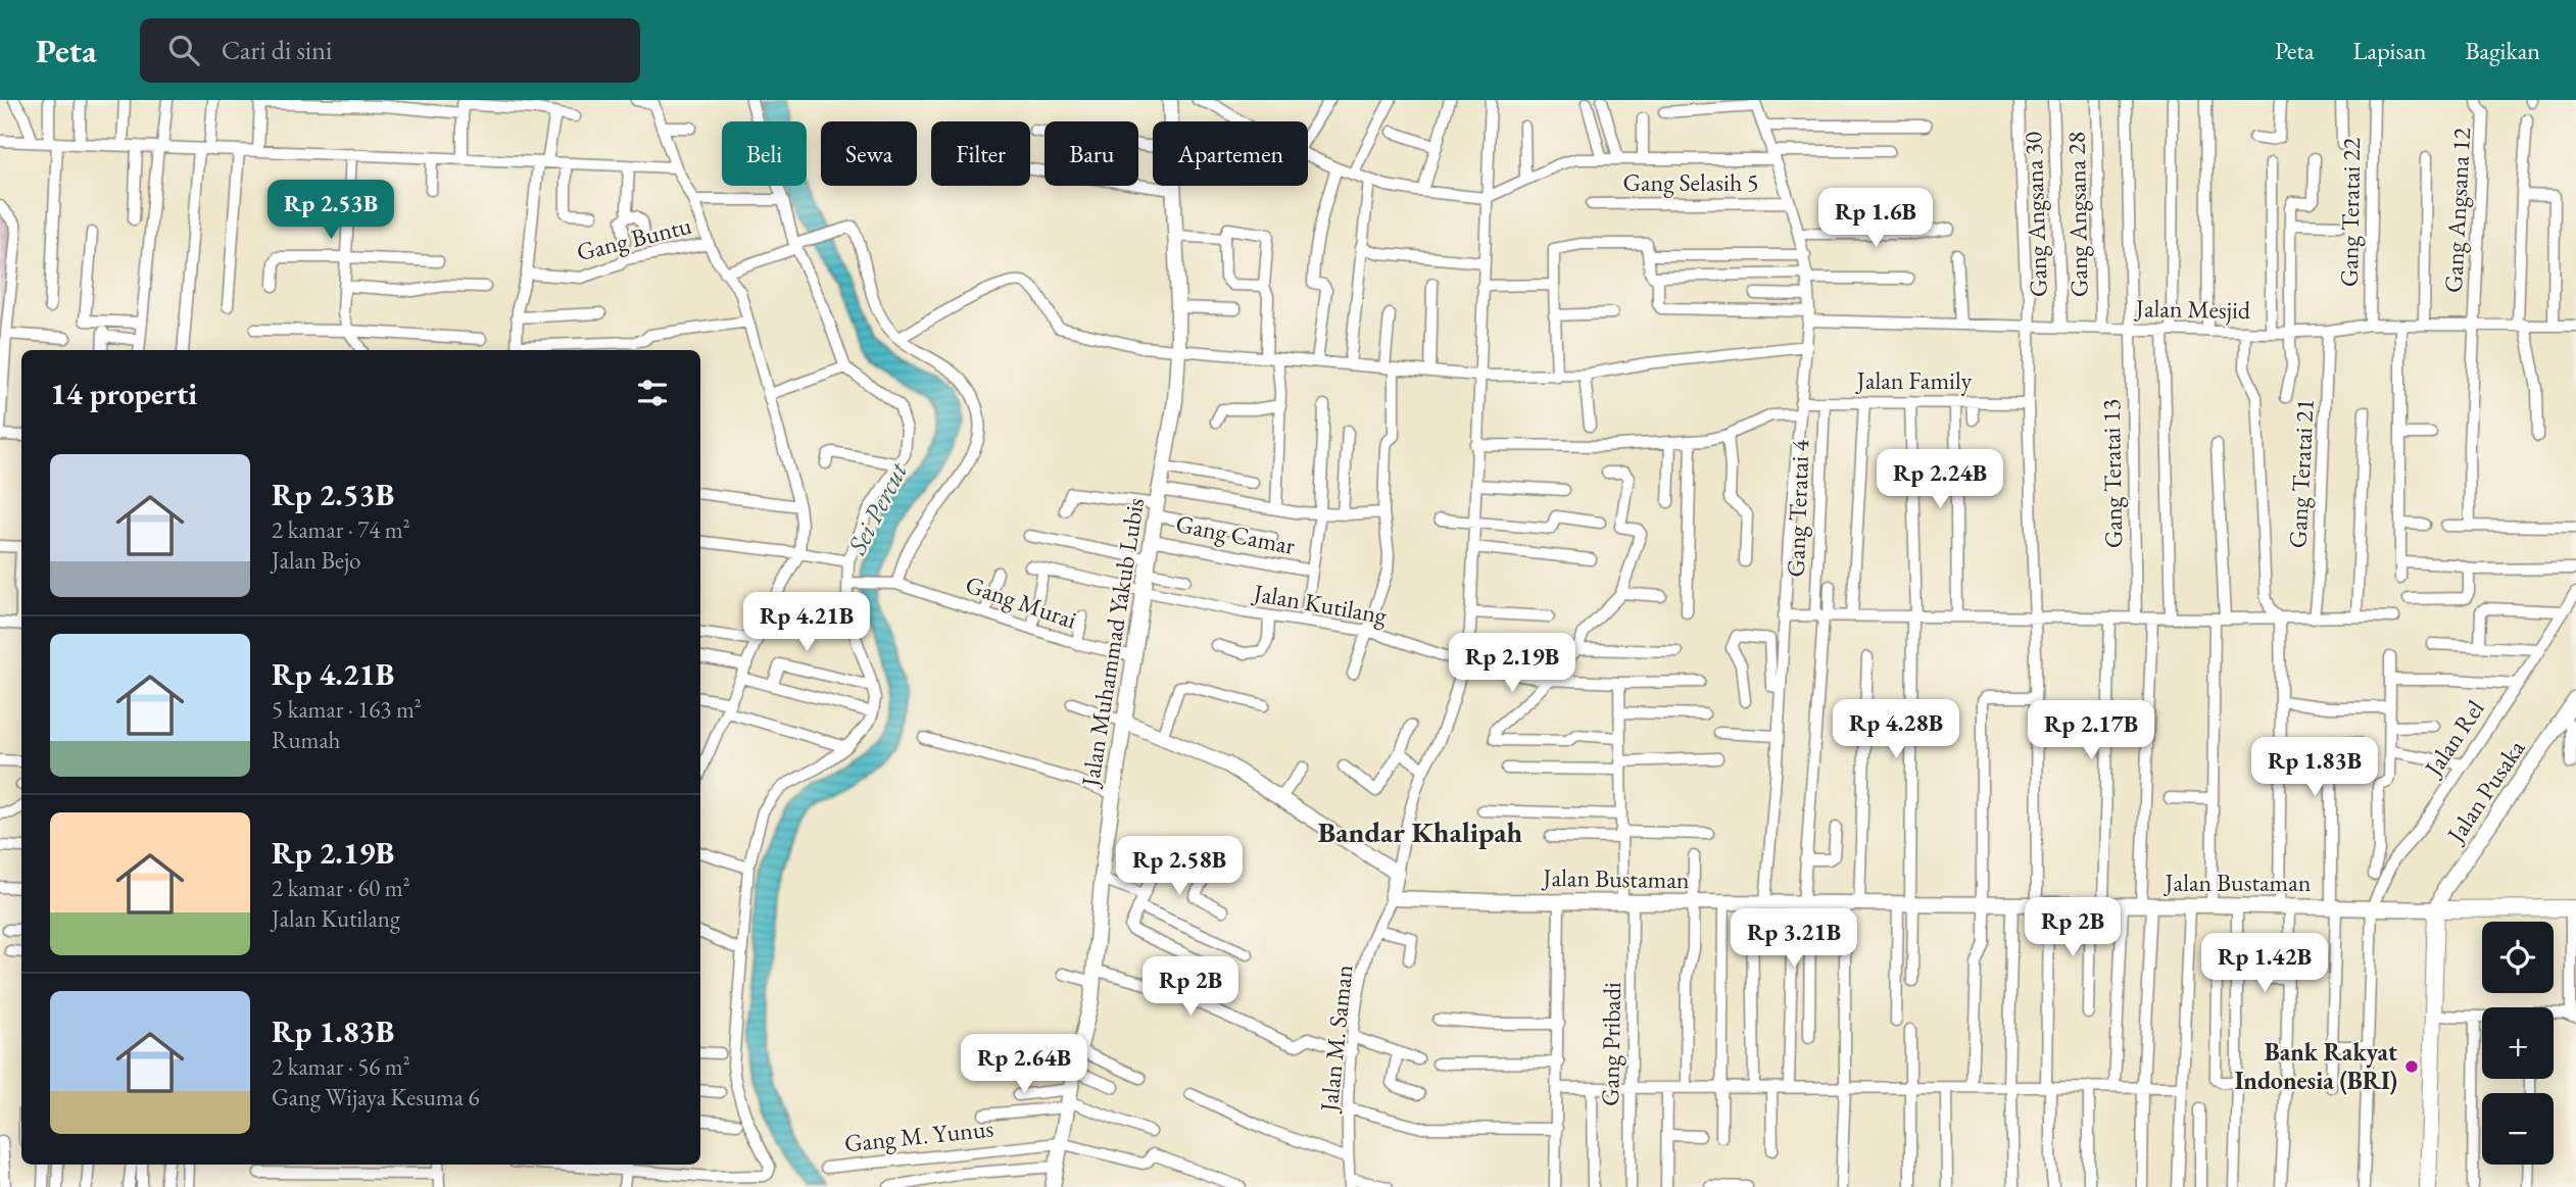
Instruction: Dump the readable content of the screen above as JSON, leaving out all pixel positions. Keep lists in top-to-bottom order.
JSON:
{
  "streets": {
    "main road": ["Jalan Muhammad Yakub Lubis", "Jalan Pusaka", "Jalan Bustaman"],
    "street": [
      "Gang Selasih 5",
      "Gang Angsana 12",
      "Gang Teratai 22",
      "Gang Angsana 30",
      "Gang Angsana 28",
      "Gang Buntu",
      "Jalan Mesjid",
      "Jalan Family",
      "Gang Teratai 13",
      "Gang Teratai 21",
      "Gang Teratai 4",
      "Gang Camar",
      "Gang Murai",
      "Jalan Kutilang",
      "Jalan Rel",
      "Jalan M. Saman",
      "Gang Pribadi",
      "Gang M. Yunus"
    ]
  },
  "crossings": [
    ["Gang Angsana 12", "Jalan Mesjid"],
    ["Gang Teratai 22", "Jalan Mesjid"],
    ["Gang Angsana 30", "Jalan Mesjid"],
    ["Gang Angsana 28", "Jalan Mesjid"],
    ["Jalan Mesjid", "Gang Teratai 13"],
    ["Jalan Mesjid", "Gang Teratai 21"],
    ["Jalan Family", "Gang Teratai 4"],
    ["Gang Camar", "Jalan Muhammad Yakub Lubis"],
    ["Gang Murai", "Jalan Muhammad Yakub Lubis"],
    ["Jalan Kutilang", "Jalan Muhammad Yakub Lubis"],
    ["Jalan Kutilang", "Gang Pribadi"],
    ["Jalan Muhammad Yakub Lubis", "Gang M. Yunus"],
    ["Jalan Rel", "Jalan Bustaman"],
    ["Jalan Pusaka", "Jalan Bustaman"],
    ["Jalan Bustaman", "Jalan M. Saman"],
    ["Jalan Bustaman", "Gang Pribadi"]
  ],
  "districts": ["Bandar Khalipah"],
  "water": ["Sei Percut"],
  "places": ["Bank Rakyat Indonesia (BRI)"],
  "page": {
    "header": "Peta",
    "search": "Cari di sini",
    "nav": ["Peta", "Lapisan", "Bagikan"],
    "chip": [
      "Beli",
      "Sewa",
      "Filter",
      "Baru",
      "Apartemen"
    ],
    "price": [
      "Rp 2.53B",
      "Rp 1.6B",
      "Rp 2.24B",
      "Rp 4.21B",
      "Rp 2.19B",
      "Rp 4.28B",
      "Rp 2.17B",
      "Rp 1.83B",
      "Rp 2.58B",
      "Rp 2B",
      "Rp 3.21B",
      "Rp 1.42B",
      "Rp 2B",
      "Rp 2.64B"
    ],
    "heading": "14 properti",
    "list": [
      {
        "name": "Rp 2.53B",
        "note": "2 kamar · 74 m² · Jalan Bejo"
      },
      {
        "name": "Rp 4.21B",
        "note": "5 kamar · 163 m² · Rumah"
      },
      {
        "name": "Rp 2.19B",
        "note": "2 kamar · 60 m² · Jalan Kutilang"
      },
      {
        "name": "Rp 1.83B",
        "note": "2 kamar · 56 m² · Gang Wijaya Kesuma 6"
      }
    ],
    "map_buttons": ["+", "−"]
  }
}
